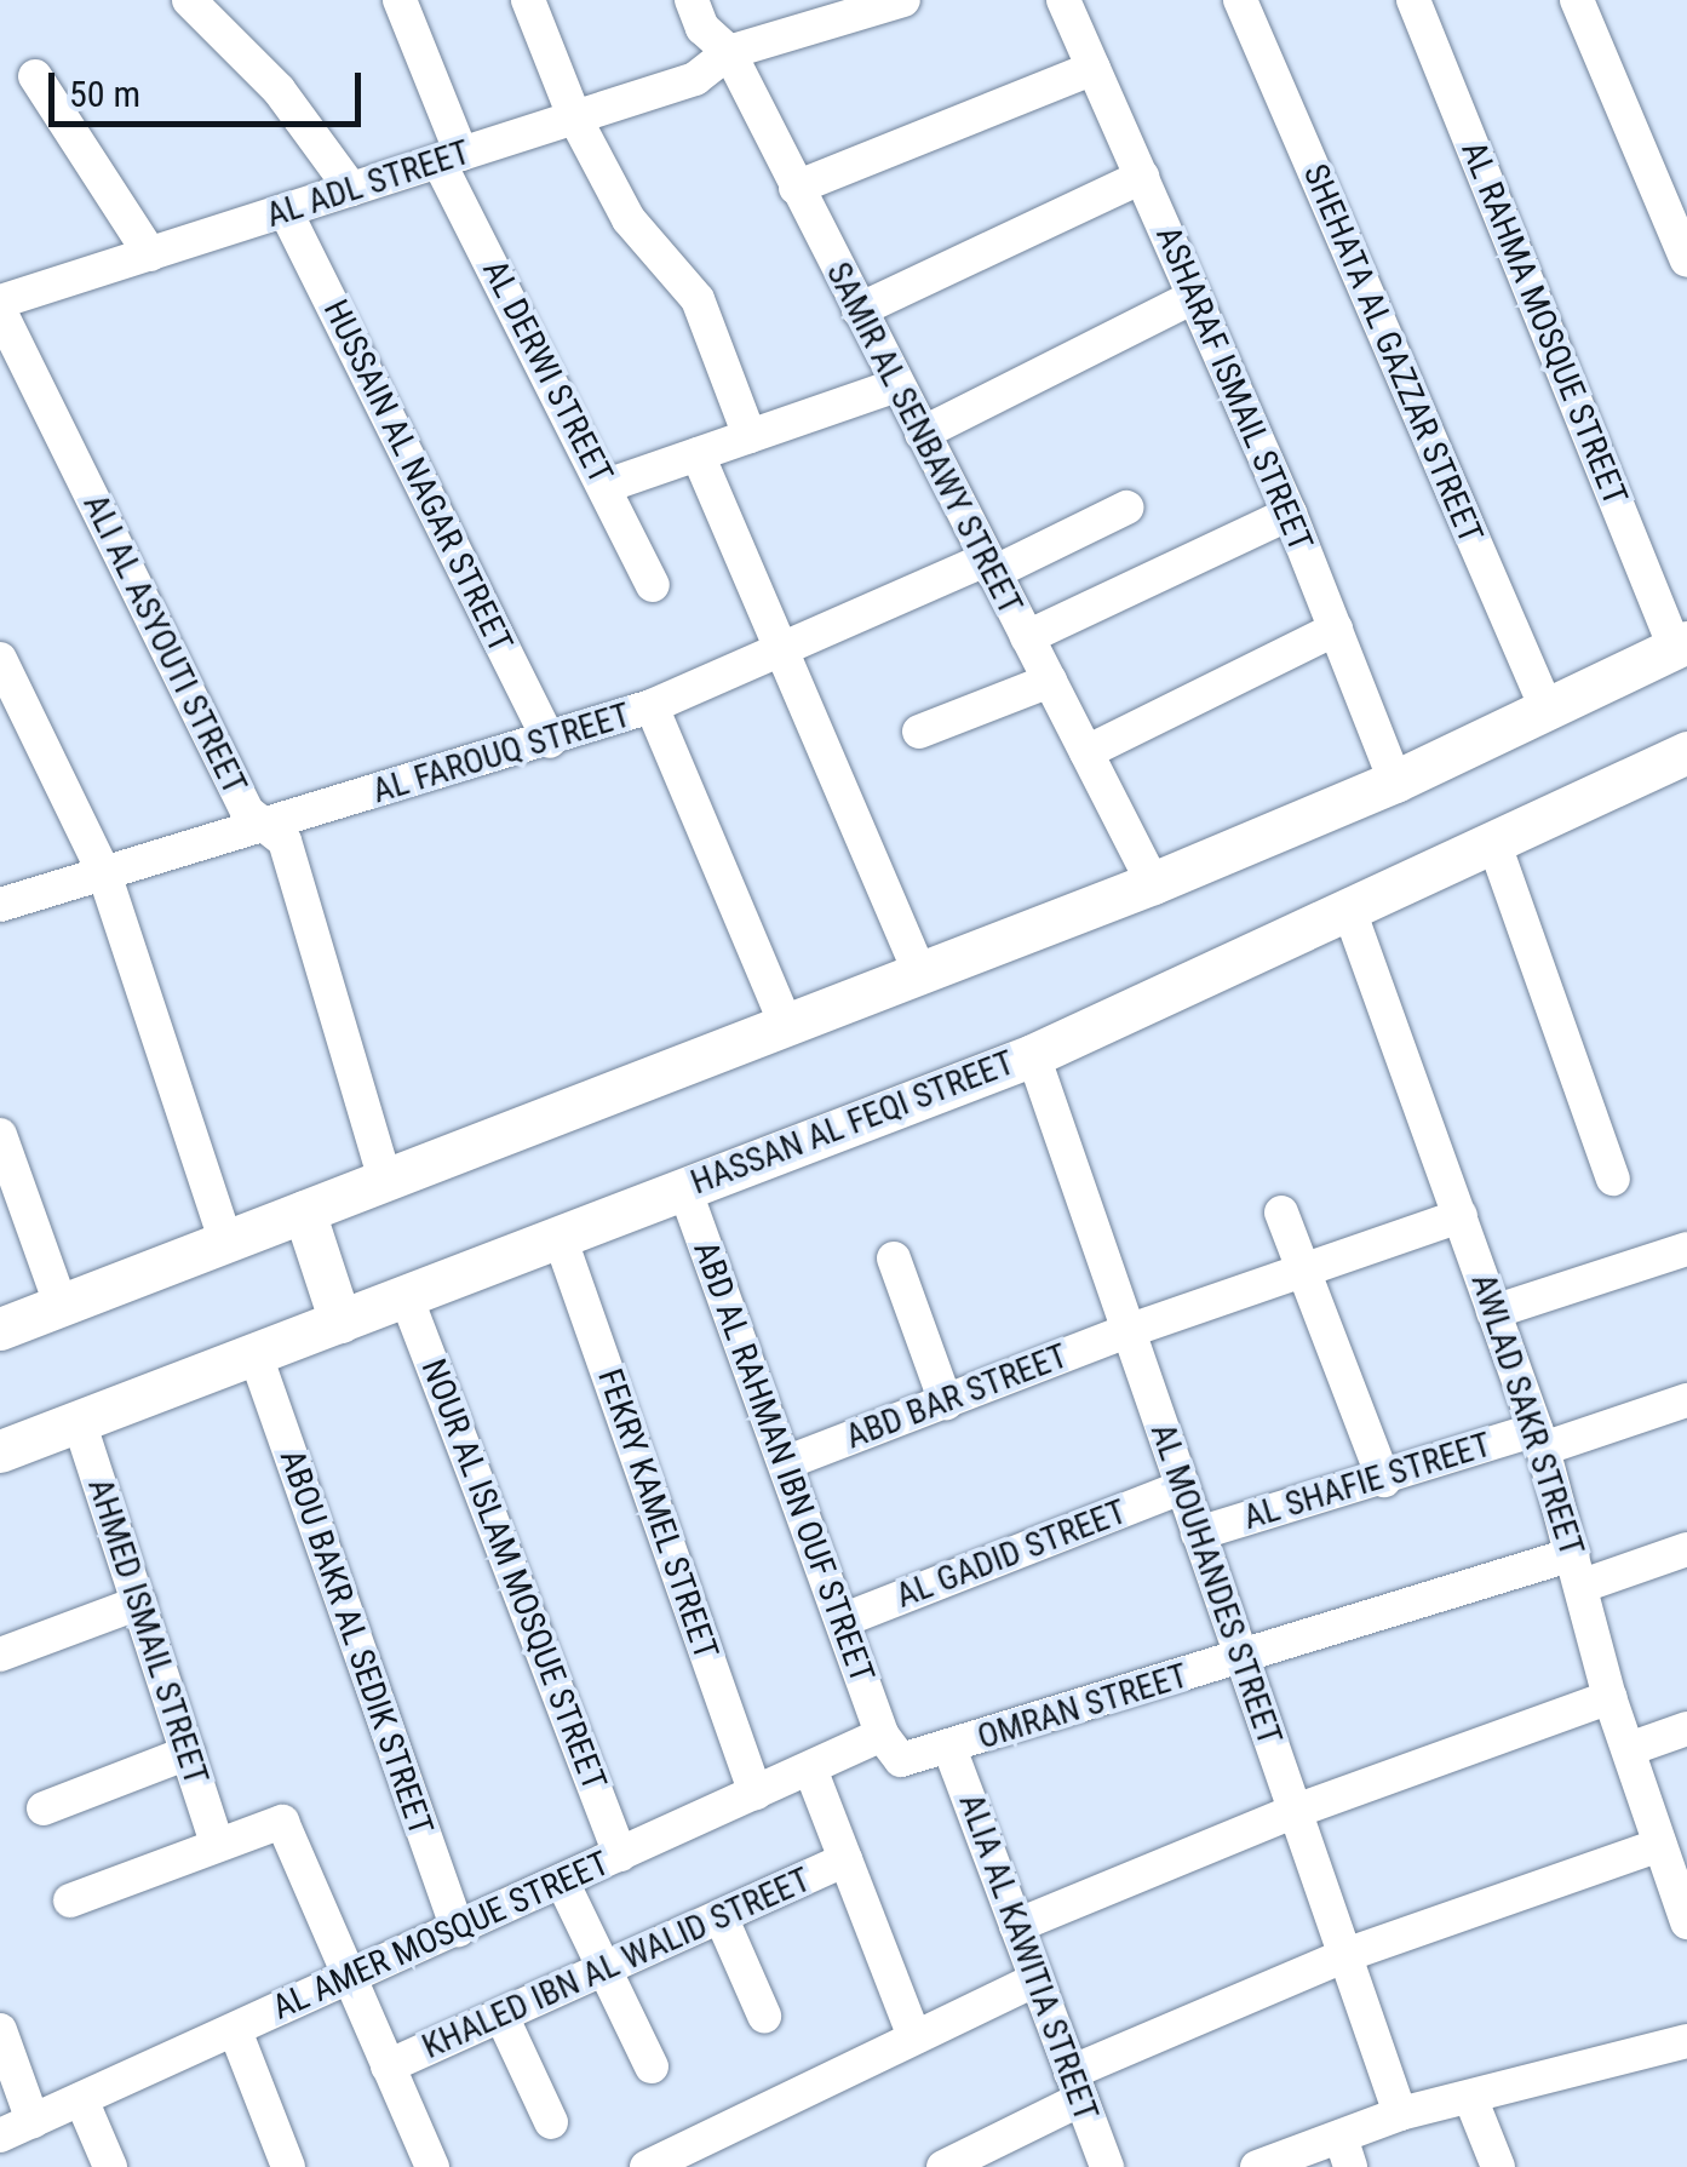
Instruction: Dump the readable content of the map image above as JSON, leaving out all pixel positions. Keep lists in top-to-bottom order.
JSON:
{
  "streets": {
    "street": [
      "AL ADL STREET",
      "AL RAHMA MOSQUE STREET",
      "SHEHATA AL GAZZAR STREET",
      "AL DERWI STREET",
      "ASHARAF ISMAIL STREET",
      "SAMIR AL SENBAWY STREET",
      "HUSSAIN AL NAGAR STREET",
      "ALI AL ASYOUTI STREET",
      "AL FAROUQ STREET",
      "HASSAN AL FEQI STREET",
      "ABD BAR STREET",
      "AWLAD SAKR STREET",
      "ABD AL RAHMAN IBN OUF STREET",
      "AL SHAFIE STREET",
      "FEKRY KAMEL STREET",
      "AL GADID STREET",
      "NOUR AL ISLAM MOSQUE STREET",
      "AL MOUHANDES STREET",
      "AHMED ISMAIL STREET",
      "ABOU BAKR AL SEDIK STREET",
      "OMRAN STREET",
      "AL AMER MOSQUE STREET",
      "ALIA AL KAWITIA STREET",
      "KHALED IBN AL WALID STREET"
    ]
  },
  "crossings": [
    ["AL ADL STREET", "AL DERWI STREET"],
    ["AL ADL STREET", "SAMIR AL SENBAWY STREET"],
    ["AL ADL STREET", "HUSSAIN AL NAGAR STREET"],
    ["SAMIR AL SENBAWY STREET", "AL FAROUQ STREET"],
    ["HUSSAIN AL NAGAR STREET", "AL FAROUQ STREET"],
    ["ALI AL ASYOUTI STREET", "AL FAROUQ STREET"],
    ["HASSAN AL FEQI STREET", "AWLAD SAKR STREET"],
    ["HASSAN AL FEQI STREET", "ABD AL RAHMAN IBN OUF STREET"],
    ["HASSAN AL FEQI STREET", "FEKRY KAMEL STREET"],
    ["HASSAN AL FEQI STREET", "NOUR AL ISLAM MOSQUE STREET"],
    ["HASSAN AL FEQI STREET", "AL MOUHANDES STREET"],
    ["HASSAN AL FEQI STREET", "AHMED ISMAIL STREET"],
    ["HASSAN AL FEQI STREET", "ABOU BAKR AL SEDIK STREET"],
    ["ABD BAR STREET", "AWLAD SAKR STREET"],
    ["ABD BAR STREET", "ABD AL RAHMAN IBN OUF STREET"],
    ["ABD BAR STREET", "AL MOUHANDES STREET"],
    ["AWLAD SAKR STREET", "AL SHAFIE STREET"],
    ["AWLAD SAKR STREET", "OMRAN STREET"],
    ["ABD AL RAHMAN IBN OUF STREET", "AL GADID STREET"],
    ["ABD AL RAHMAN IBN OUF STREET", "OMRAN STREET"],
    ["ABD AL RAHMAN IBN OUF STREET", "AL AMER MOSQUE STREET"],
    ["AL SHAFIE STREET", "AL MOUHANDES STREET"],
    ["FEKRY KAMEL STREET", "AL AMER MOSQUE STREET"],
    ["AL GADID STREET", "AL MOUHANDES STREET"],
    ["NOUR AL ISLAM MOSQUE STREET", "AL AMER MOSQUE STREET"],
    ["AL MOUHANDES STREET", "OMRAN STREET"],
    ["ABOU BAKR AL SEDIK STREET", "AL AMER MOSQUE STREET"],
    ["OMRAN STREET", "AL AMER MOSQUE STREET"],
    ["OMRAN STREET", "ALIA AL KAWITIA STREET"]
  ],
  "scale_bar": "50 m"
}
